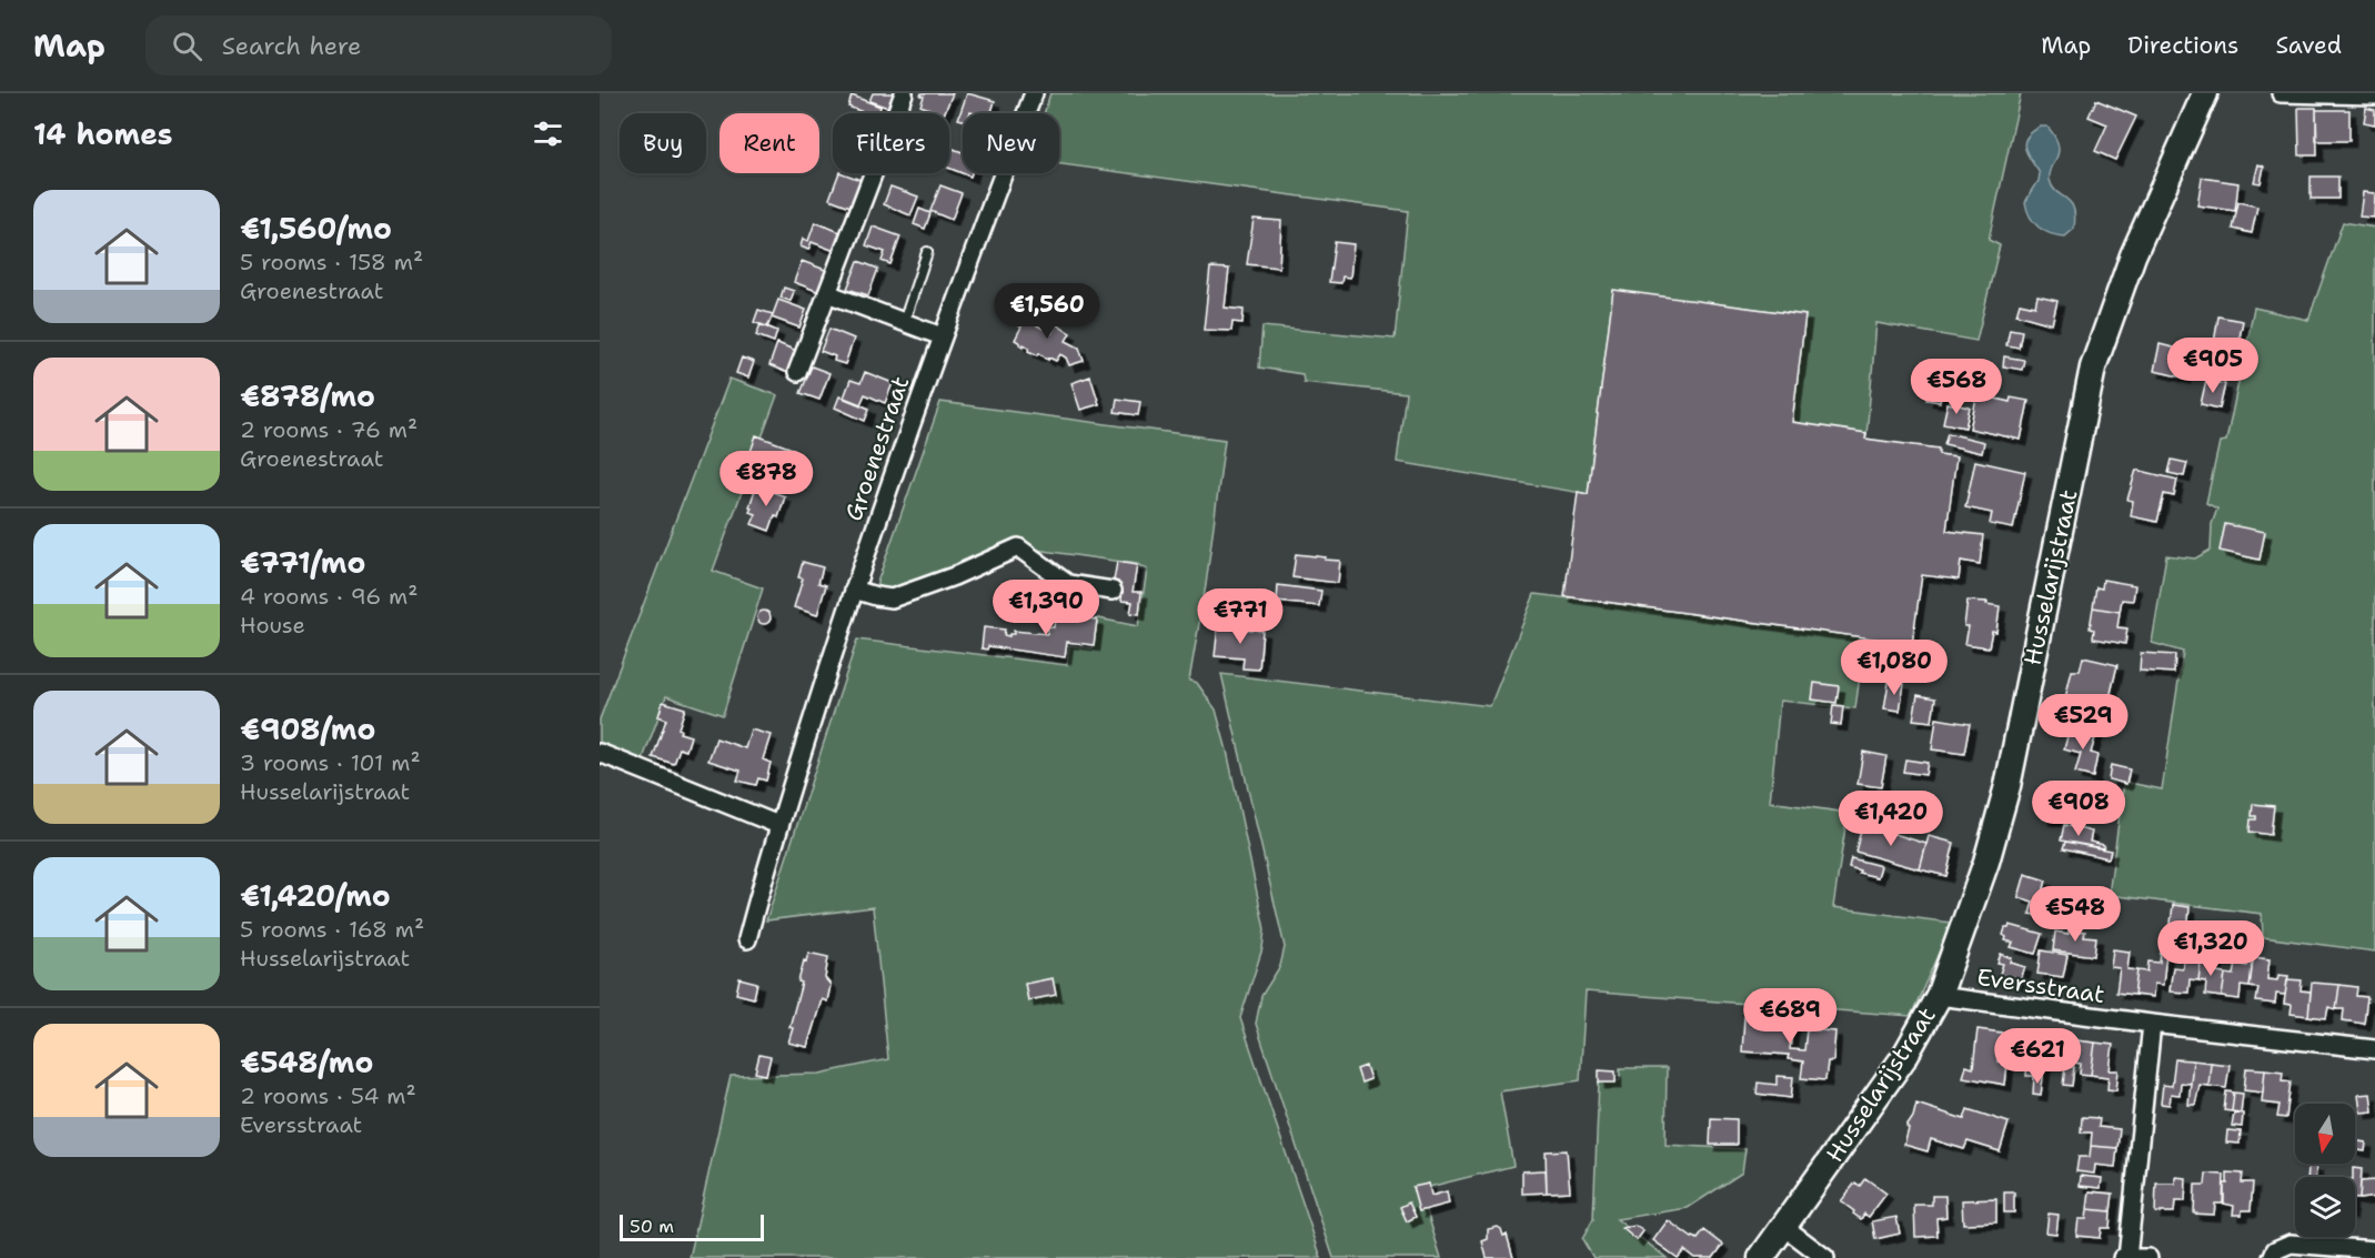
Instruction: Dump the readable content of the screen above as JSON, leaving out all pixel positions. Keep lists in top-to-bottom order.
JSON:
{
  "streets": {
    "street": ["Groenestraat", "Husselarijstraat", "Eversstraat"]
  },
  "crossings": [
    ["Husselarijstraat", "Eversstraat"]
  ],
  "scale_bar": "50 m",
  "north": "bottom",
  "page": {
    "header": "Map",
    "search": "Search here",
    "nav": ["Map", "Directions", "Saved"],
    "heading": "14 homes",
    "chip": [
      "Buy",
      "Rent",
      "Filters",
      "New"
    ],
    "list": [
      {
        "name": "€1,560/mo",
        "note": "5 rooms · 158 m² · Groenestraat"
      },
      {
        "name": "€878/mo",
        "note": "2 rooms · 76 m² · Groenestraat"
      },
      {
        "name": "€771/mo",
        "note": "4 rooms · 96 m² · House"
      },
      {
        "name": "€908/mo",
        "note": "3 rooms · 101 m² · Husselarijstraat"
      },
      {
        "name": "€1,420/mo",
        "note": "5 rooms · 168 m² · Husselarijstraat"
      },
      {
        "name": "€548/mo",
        "note": "2 rooms · 54 m² · Eversstraat"
      }
    ],
    "price": [
      "€1,560",
      "€905",
      "€568",
      "€878",
      "€1,390",
      "€771",
      "€1,080",
      "€529",
      "€908",
      "€1,420",
      "€548",
      "€1,320",
      "€689",
      "€621"
    ],
    "scale": "50 m"
  }
}
